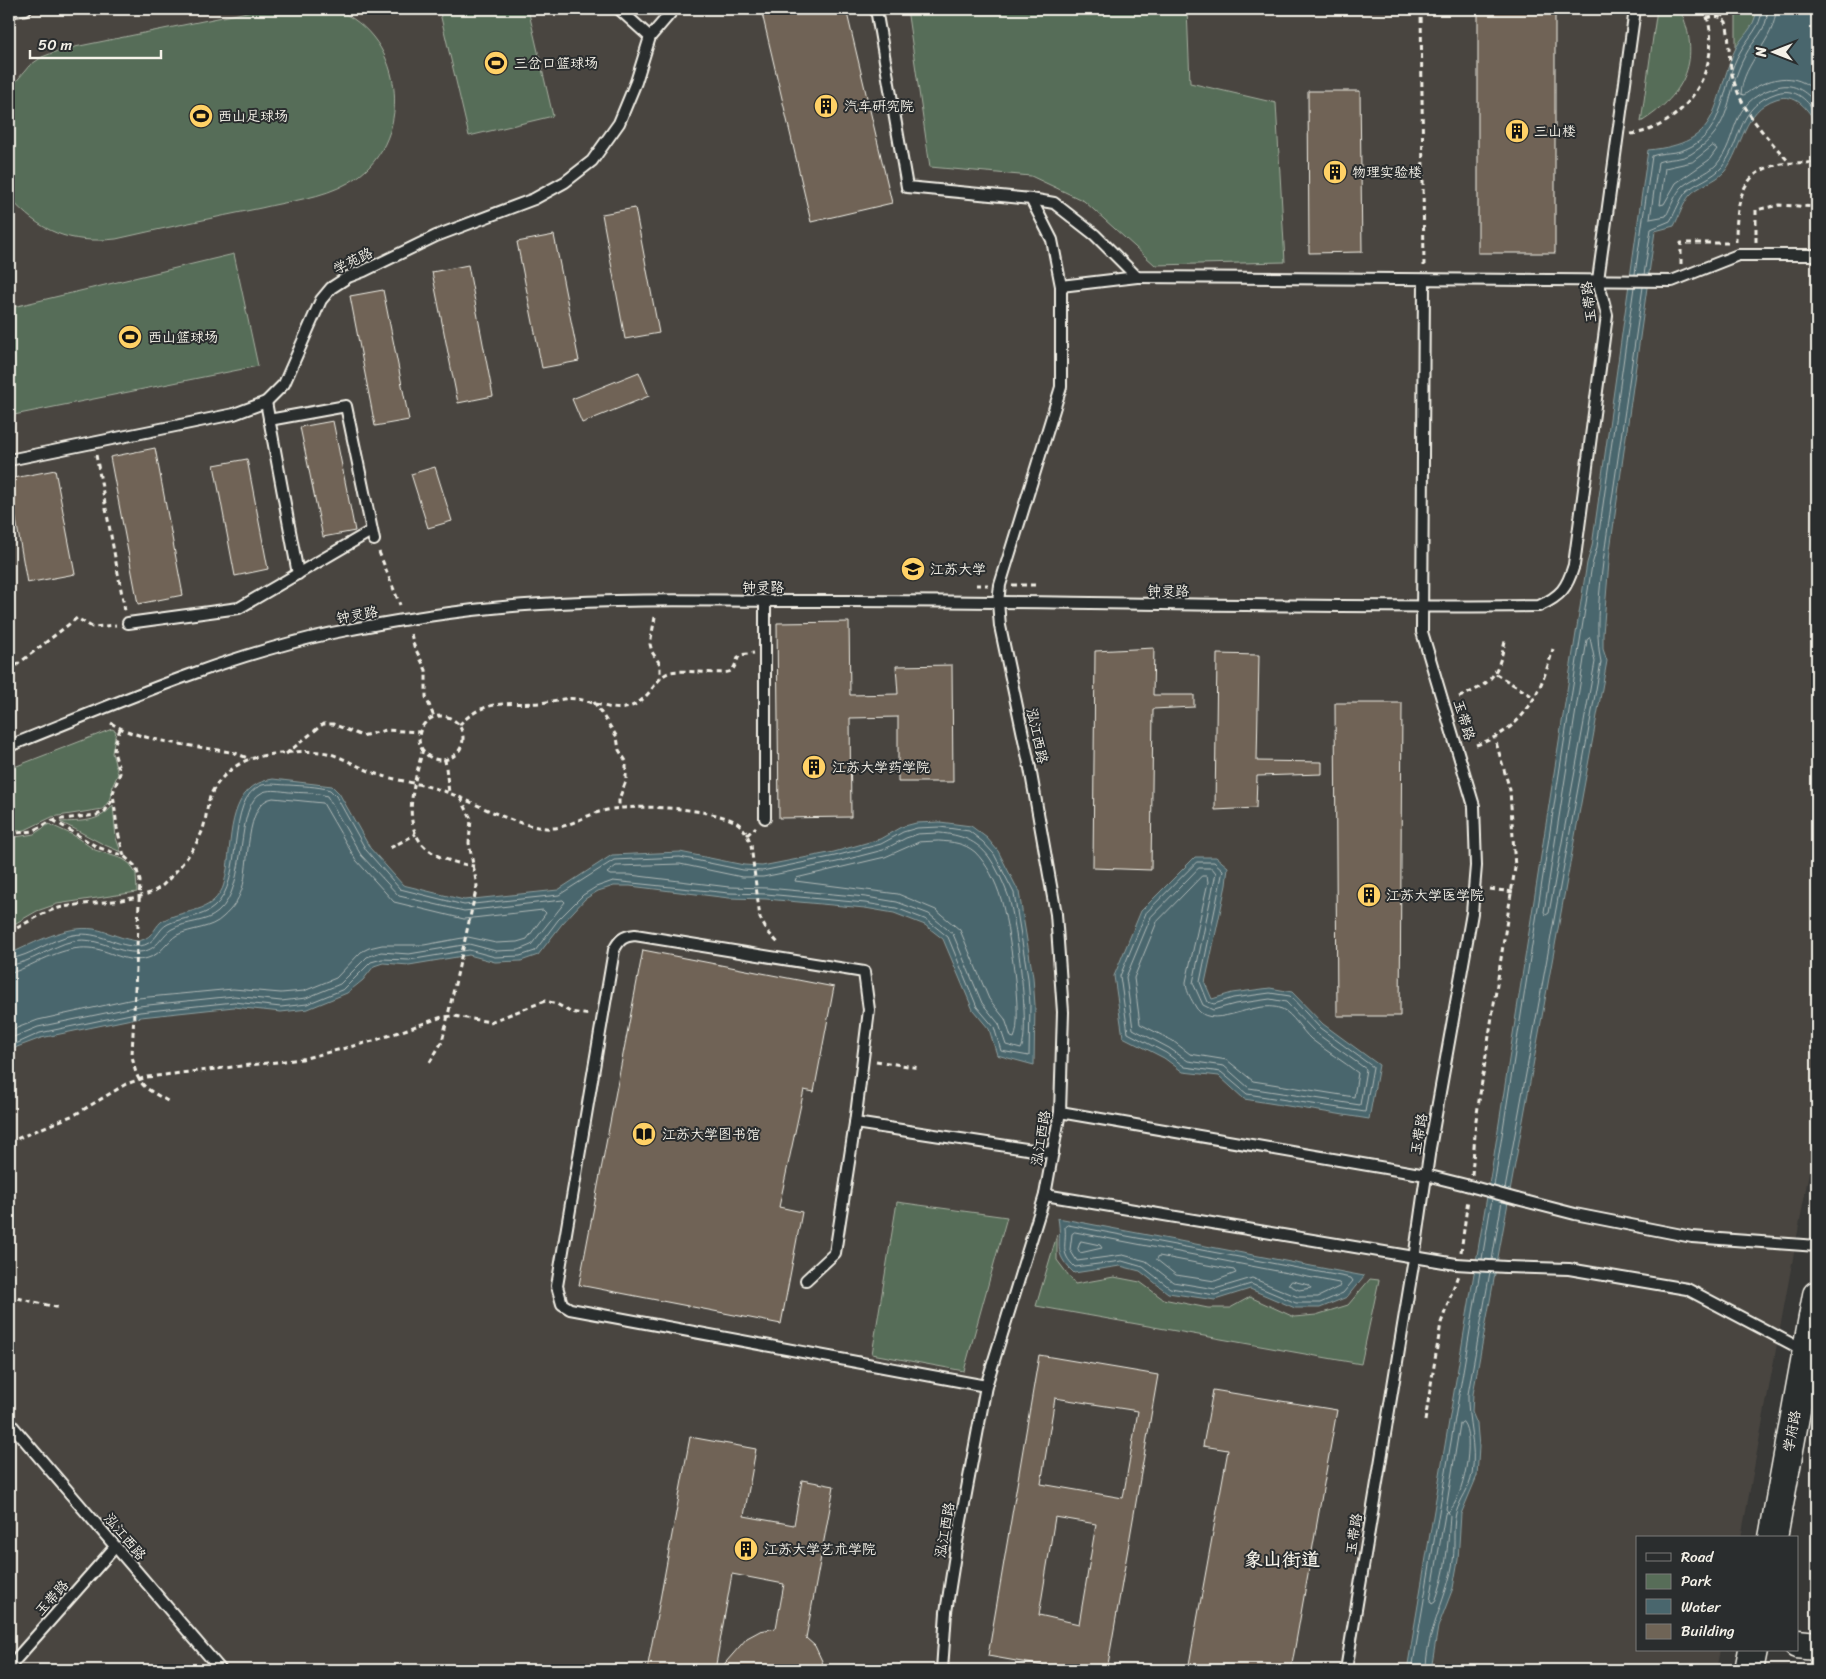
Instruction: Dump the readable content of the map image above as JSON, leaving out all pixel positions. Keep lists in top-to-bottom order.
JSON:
{
  "streets": {
    "main road": ["学府路"],
    "lane": [
      "学苑路",
      "玉带路",
      "钟灵路",
      "泓江西路"
    ]
  },
  "crossings": [
    ["玉带路", "钟灵路"],
    ["玉带路", "泓江西路"],
    ["钟灵路", "泓江西路"]
  ],
  "districts": ["象山街道"],
  "places": {
    "sports": ["三岔口篮球场", "西山足球场", "西山篮球场"],
    "building": [
      "汽车研究院",
      "三山楼",
      "物理实验楼",
      "江苏大学药学院",
      "江苏大学医学院",
      "江苏大学艺术学院"
    ],
    "school or university": ["江苏大学"],
    "library": ["江苏大学图书馆"]
  },
  "legend": [
    "Road",
    "Park",
    "Water",
    "Building"
  ],
  "scale_bar": "50 m",
  "north": "left"
}
